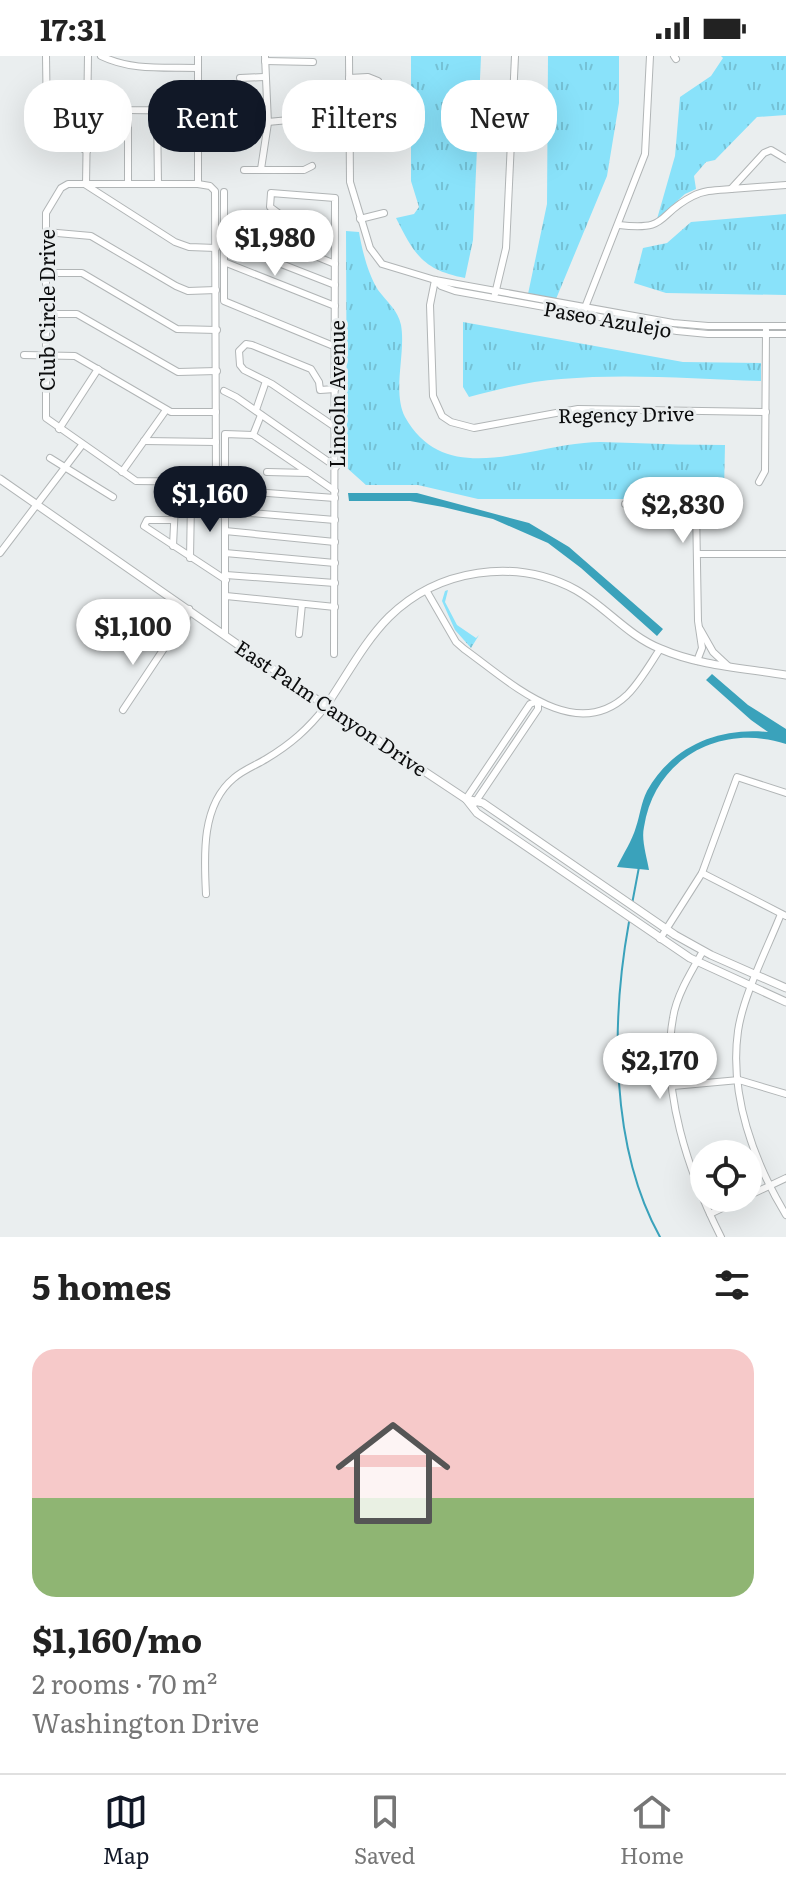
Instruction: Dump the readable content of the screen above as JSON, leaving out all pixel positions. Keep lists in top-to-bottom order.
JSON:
{
  "streets": {
    "main road": ["East Palm Canyon Drive"],
    "street": [
      "Club Circle Drive",
      "Paseo Azulejo",
      "Lincoln Avenue",
      "Regency Drive"
    ]
  },
  "crossings": [
    ["Paseo Azulejo", "Regency Drive"]
  ],
  "page": {
    "status": "17:31",
    "chip": [
      "Buy",
      "Rent",
      "Filters",
      "New"
    ],
    "price": [
      "$1,980",
      "$1,160",
      "$2,830",
      "$1,100",
      "$2,170"
    ],
    "heading": "5 homes",
    "list": [
      {
        "name": "$1,160/mo",
        "note": "2 rooms · 70 m² · Washington Drive"
      }
    ],
    "tabs": ["Map", "Saved", "Home"]
  }
}
